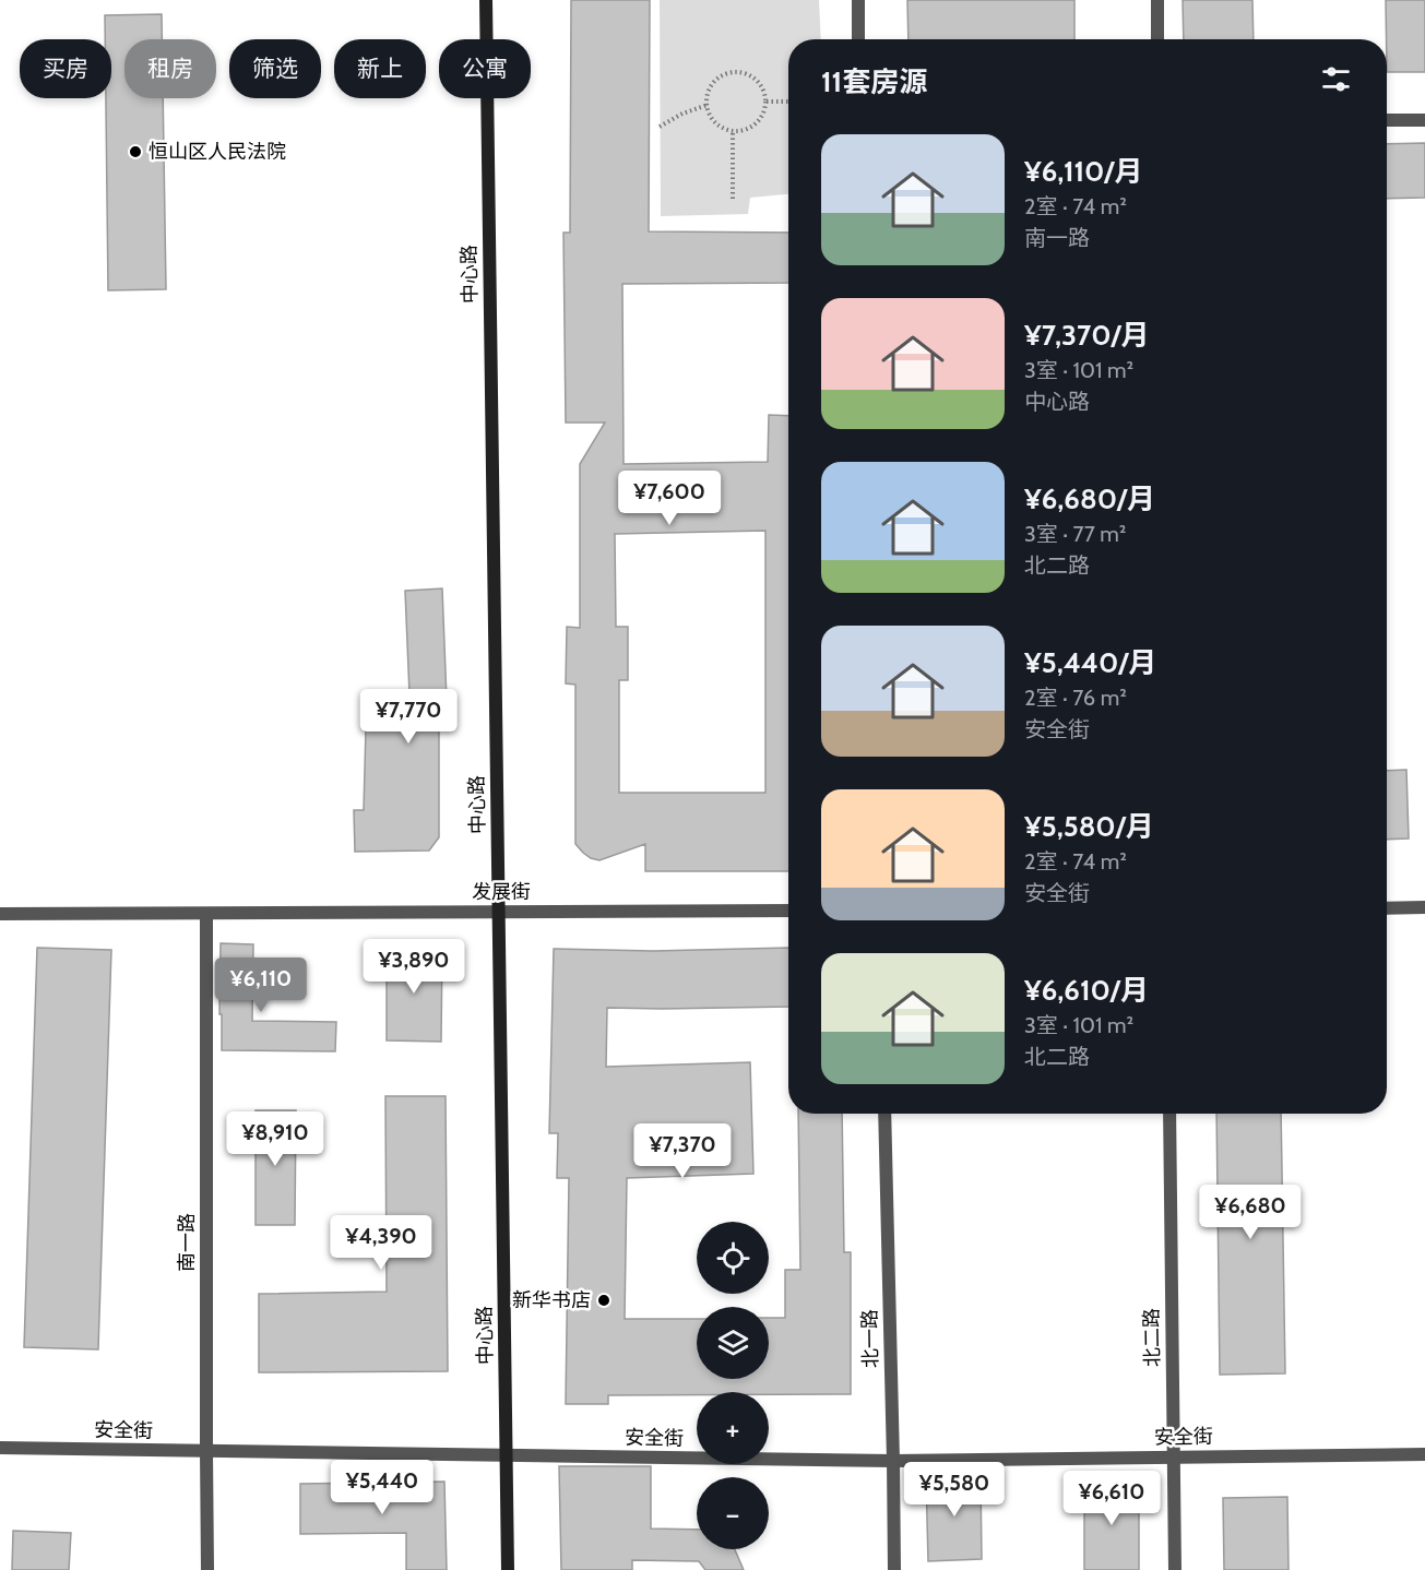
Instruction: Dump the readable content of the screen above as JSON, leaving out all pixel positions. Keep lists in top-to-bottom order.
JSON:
{
  "streets": {
    "street": [
      "中心路",
      "发展街",
      "南一路",
      "北二路",
      "北一路",
      "安全街"
    ]
  },
  "crossings": [
    ["中心路", "发展街"],
    ["中心路", "安全街"],
    ["发展街", "南一路"],
    ["南一路", "安全街"],
    ["北二路", "安全街"],
    ["北一路", "安全街"]
  ],
  "places": ["恒山区人民法院", "新华书店"],
  "page": {
    "chip": [
      "买房",
      "租房",
      "筛选",
      "新上",
      "公寓"
    ],
    "heading": "11套房源",
    "list": [
      {
        "name": "¥6,110/月",
        "note": "2室 · 74 m² · 南一路"
      },
      {
        "name": "¥7,370/月",
        "note": "3室 · 101 m² · 中心路"
      },
      {
        "name": "¥6,680/月",
        "note": "3室 · 77 m² · 北二路"
      },
      {
        "name": "¥5,440/月",
        "note": "2室 · 76 m² · 安全街"
      },
      {
        "name": "¥5,580/月",
        "note": "2室 · 74 m² · 安全街"
      },
      {
        "name": "¥6,610/月",
        "note": "3室 · 101 m² · 北二路"
      }
    ],
    "price": [
      "¥7,600",
      "¥7,770",
      "¥3,890",
      "¥6,110",
      "¥8,910",
      "¥7,370",
      "¥6,680",
      "¥4,390",
      "¥5,440",
      "¥5,580",
      "¥6,610"
    ],
    "map_buttons": ["+", "−"]
  }
}
